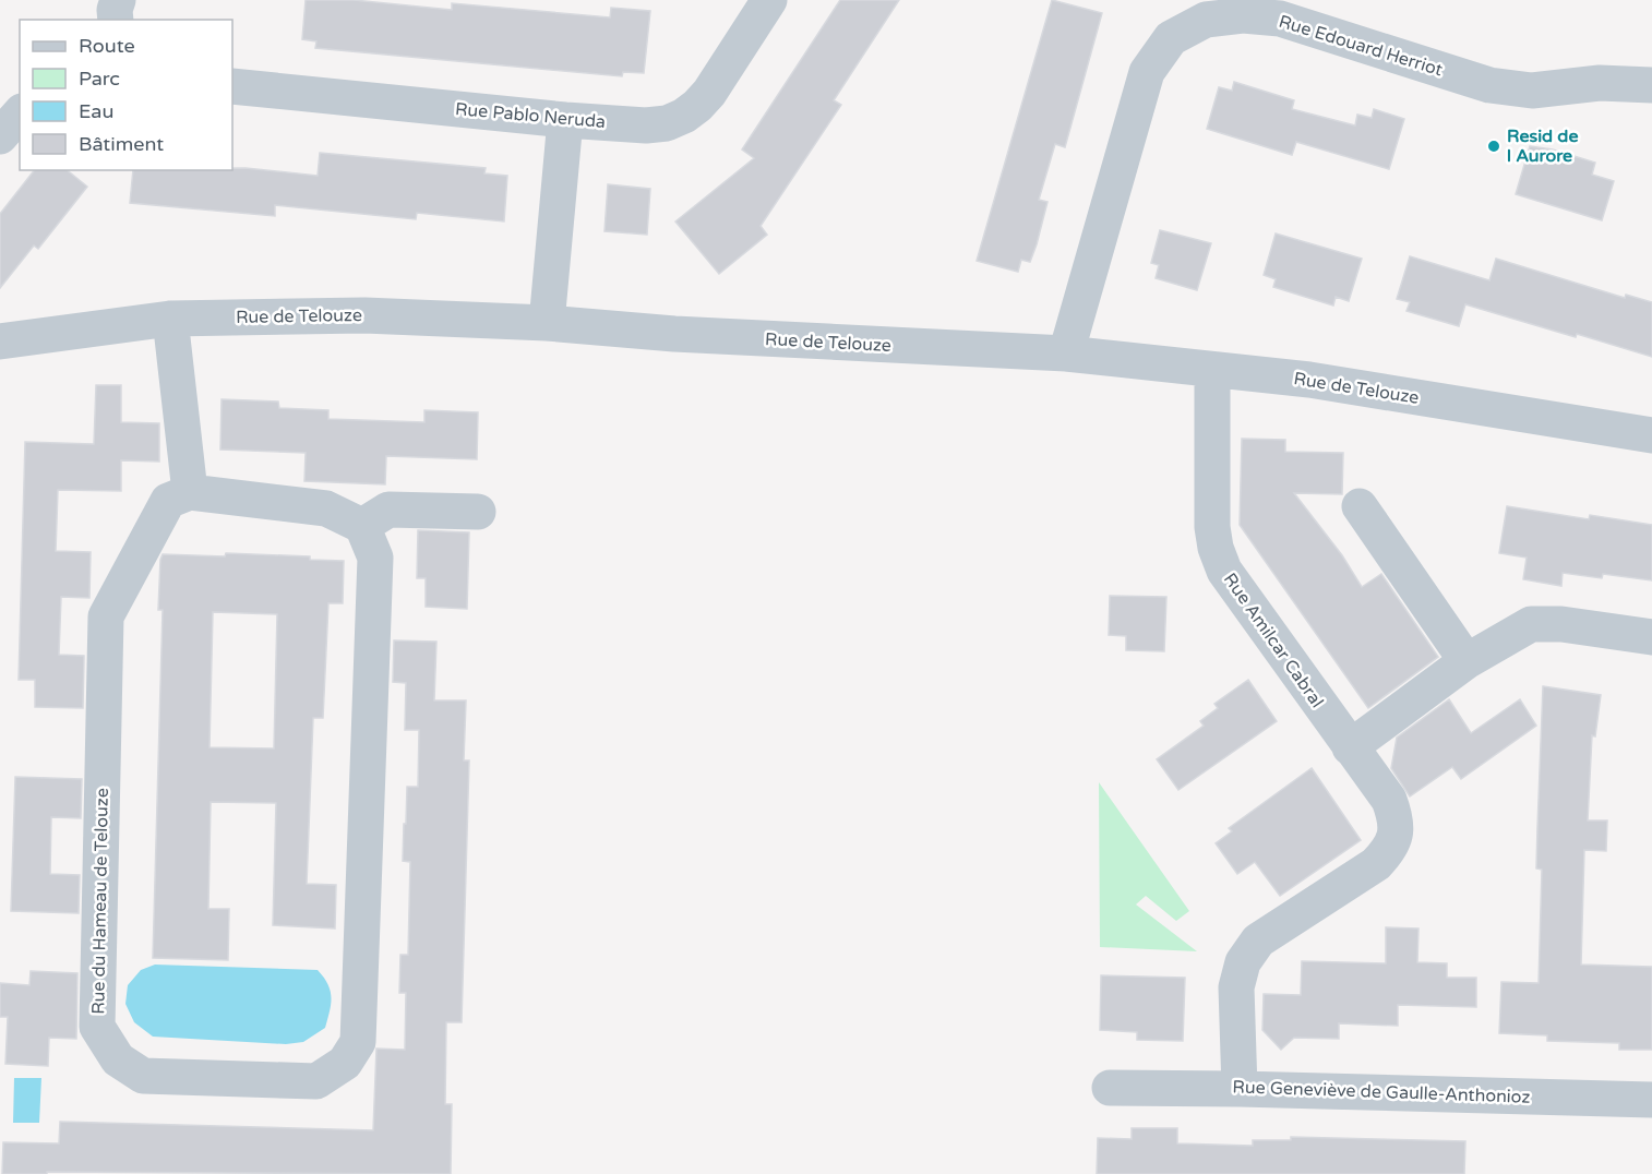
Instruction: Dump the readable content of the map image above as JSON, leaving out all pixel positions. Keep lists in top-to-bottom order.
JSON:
{
  "streets": {
    "street": [
      "Rue Edouard Herriot",
      "Rue Pablo Neruda",
      "Rue de Telouze",
      "Rue Amilcar Cabral",
      "Rue du Hameau de Telouze",
      "Rue Geneviève de Gaulle-Anthonioz"
    ]
  },
  "crossings": [
    ["Rue Edouard Herriot", "Rue de Telouze"],
    ["Rue de Telouze", "Rue Amilcar Cabral"],
    ["Rue Amilcar Cabral", "Rue Geneviève de Gaulle-Anthonioz"]
  ],
  "places": ["Resid de l Aurore"],
  "legend": [
    "Route",
    "Parc",
    "Eau",
    "Bâtiment"
  ]
}
